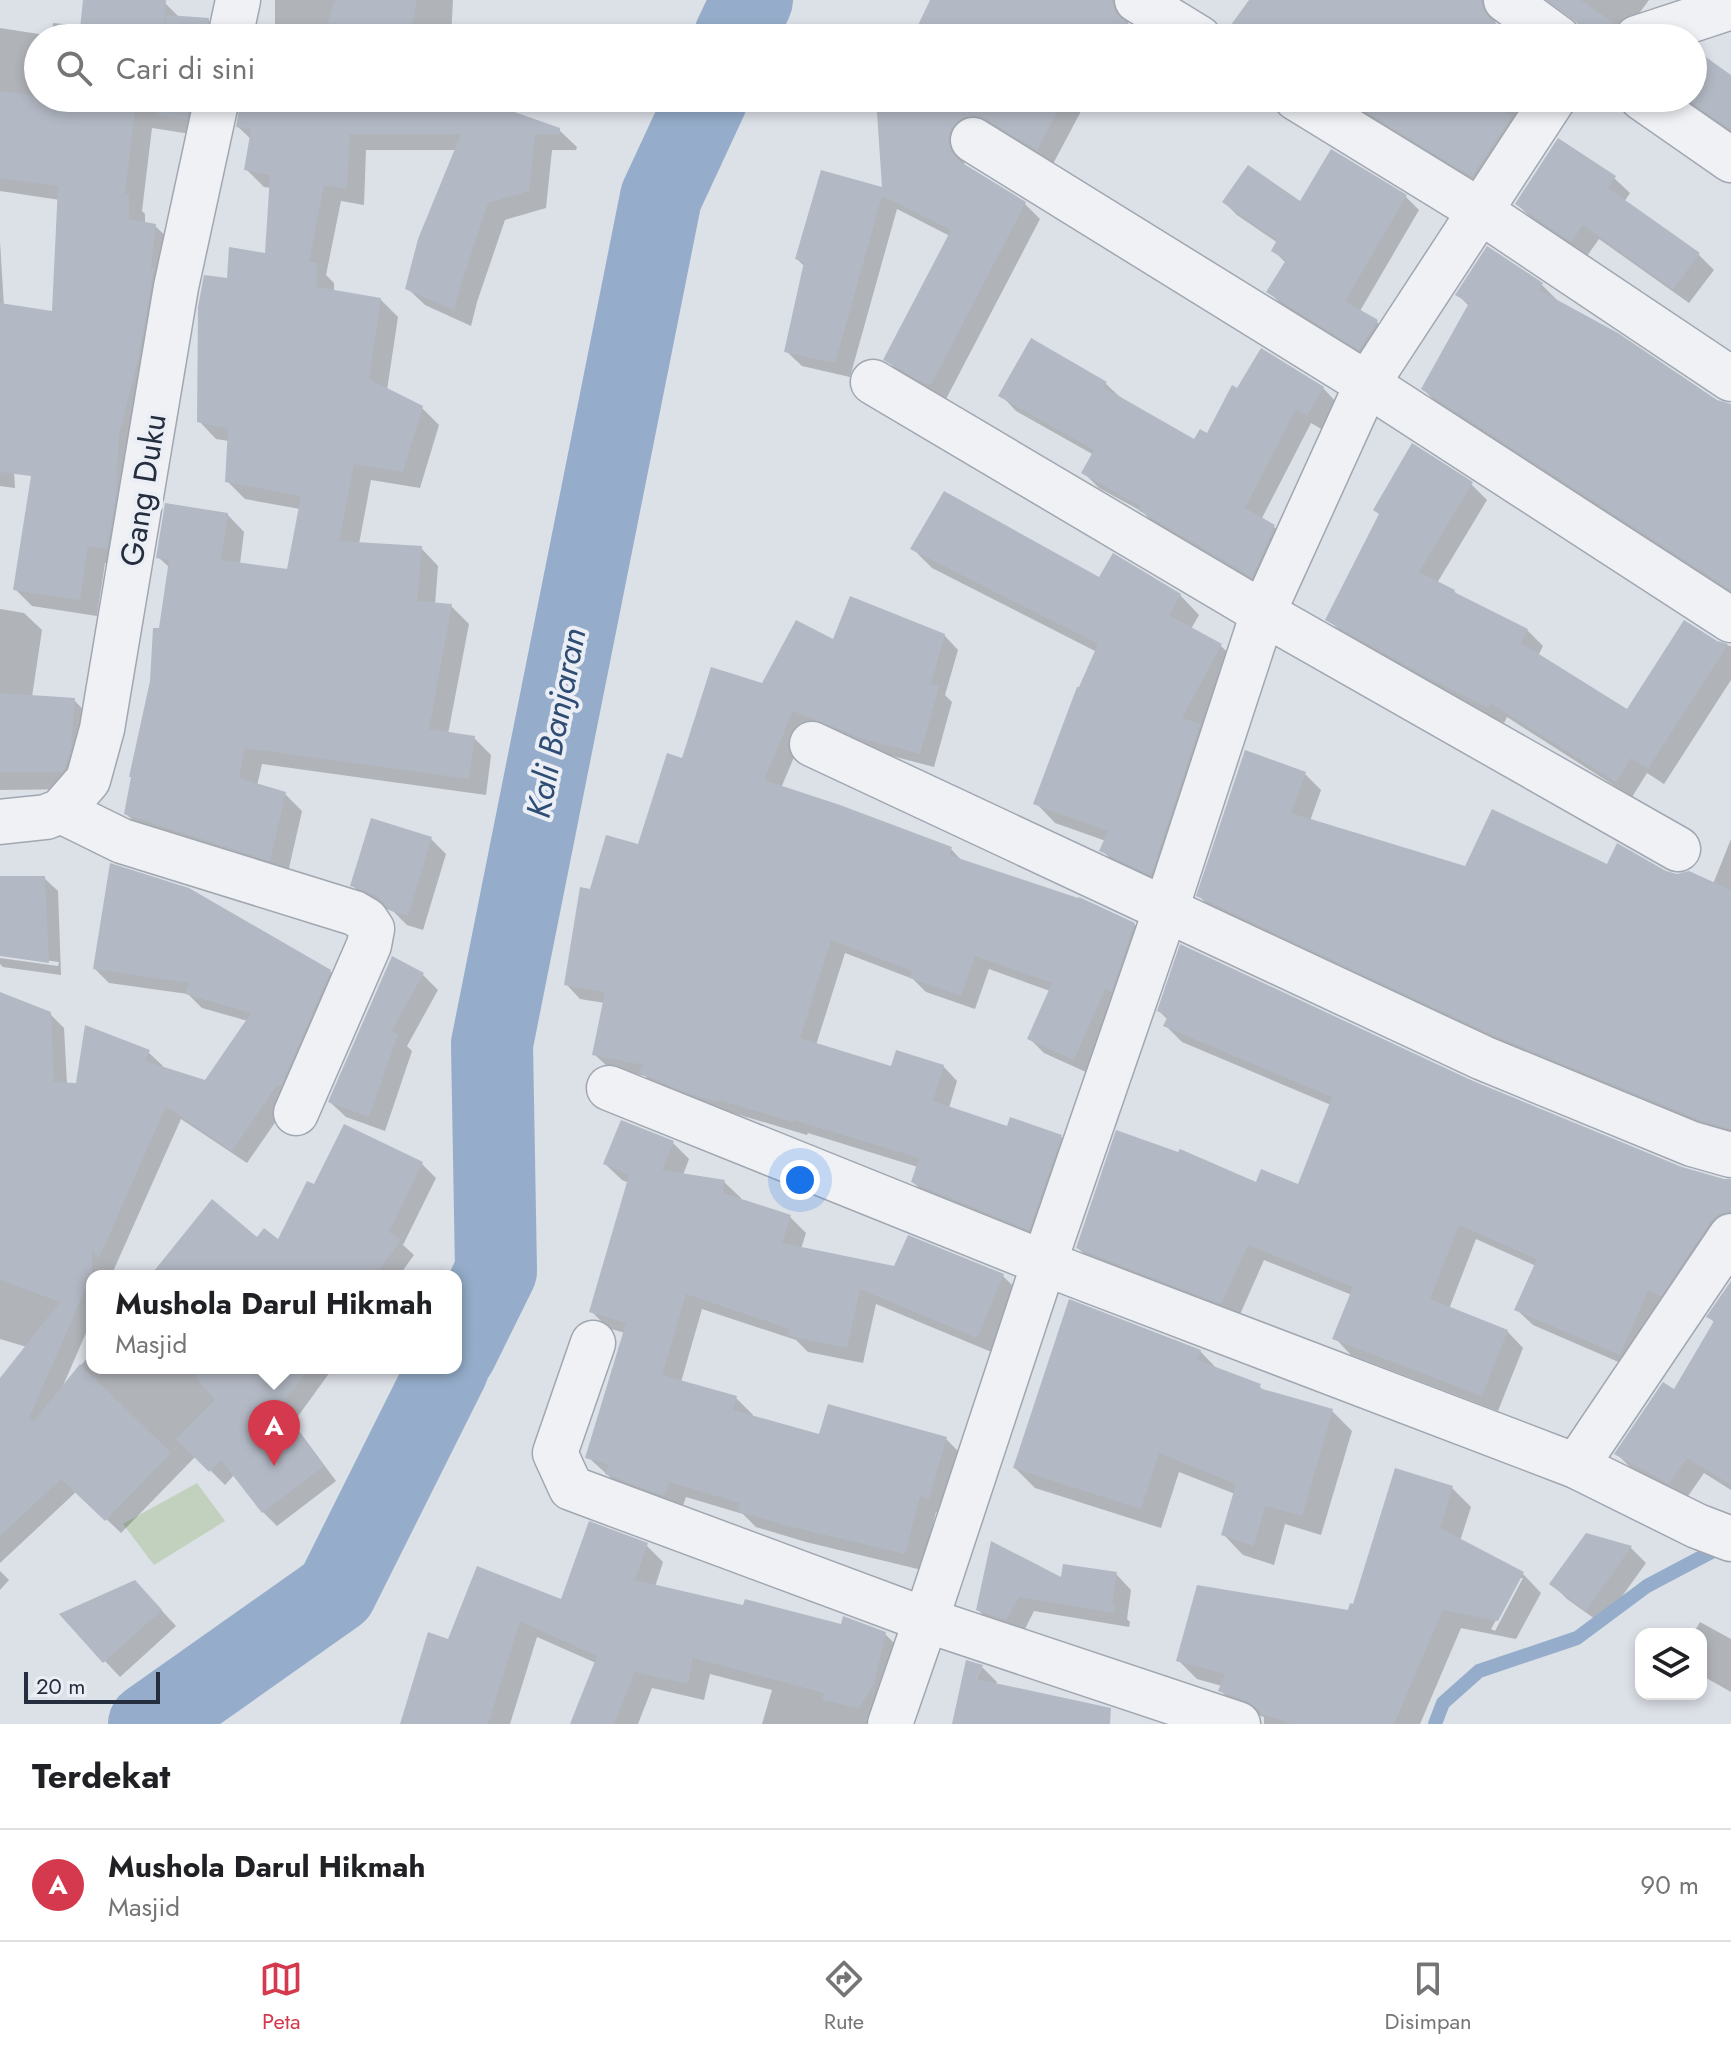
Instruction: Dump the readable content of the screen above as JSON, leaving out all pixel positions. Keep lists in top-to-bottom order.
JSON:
{
  "streets": {
    "street": ["Gang Duku"]
  },
  "water": ["Kali Banjaran"],
  "scale_bar": "20 m",
  "page": {
    "search": "Cari di sini",
    "popup": ["Mushola Darul Hikmah", "Masjid"],
    "pins": "A",
    "scale": "20 m",
    "heading": "Terdekat",
    "list": [
      {
        "mark": "A",
        "name": "Mushola Darul Hikmah",
        "note": "Masjid",
        "value": "90 m"
      }
    ],
    "nav": ["Peta", "Rute", "Disimpan"]
  }
}
